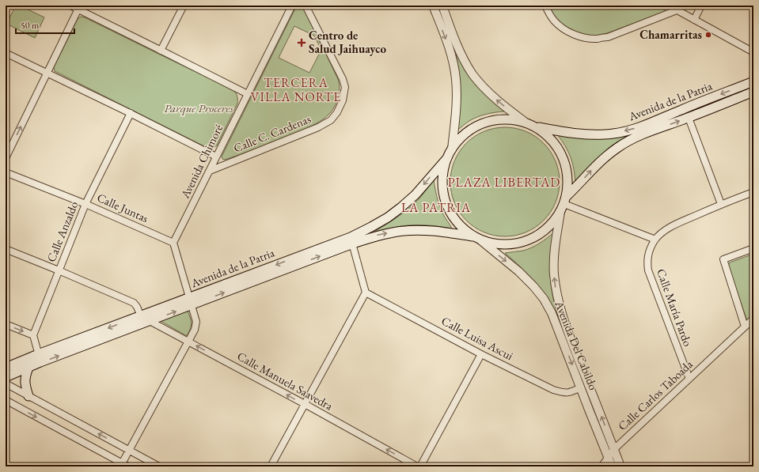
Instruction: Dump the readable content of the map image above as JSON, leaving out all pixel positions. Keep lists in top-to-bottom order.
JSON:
{
  "streets": {
    "main road": ["Avenida de la Patria"],
    "street": [
      "Calle C. Cardenas",
      "Avenida Chimoré",
      "Calle Juntas",
      "Calle Anzaldo",
      "Calle María Pardo",
      "Calle Luisa Ascui",
      "Avenida Del Cabildo",
      "Calle Manuela Saavedra",
      "Calle Carlos Taboada"
    ]
  },
  "crossings": [
    ["Avenida de la Patria", "Avenida Del Cabildo"],
    ["Avenida de la Patria", "Calle Manuela Saavedra"],
    ["Calle C. Cardenas", "Avenida Chimoré"],
    ["Avenida Chimoré", "Calle Juntas"],
    ["Calle Juntas", "Calle Anzaldo"],
    ["Calle María Pardo", "Calle Carlos Taboada"],
    ["Calle Luisa Ascui", "Avenida Del Cabildo"],
    ["Avenida Del Cabildo", "Calle Carlos Taboada"]
  ],
  "one_way": ["Calle Manuela Saavedra"],
  "districts": ["TERCERA VILLA NORTE", "PLAZA LIBERTAD", "LA PATRIA"],
  "parks": ["Parque Proceres"],
  "places": {
    "other": ["Chamarritas"],
    "health": ["Centro de Salud Jaihuayco"]
  },
  "scale_bar": "50 m"
}
